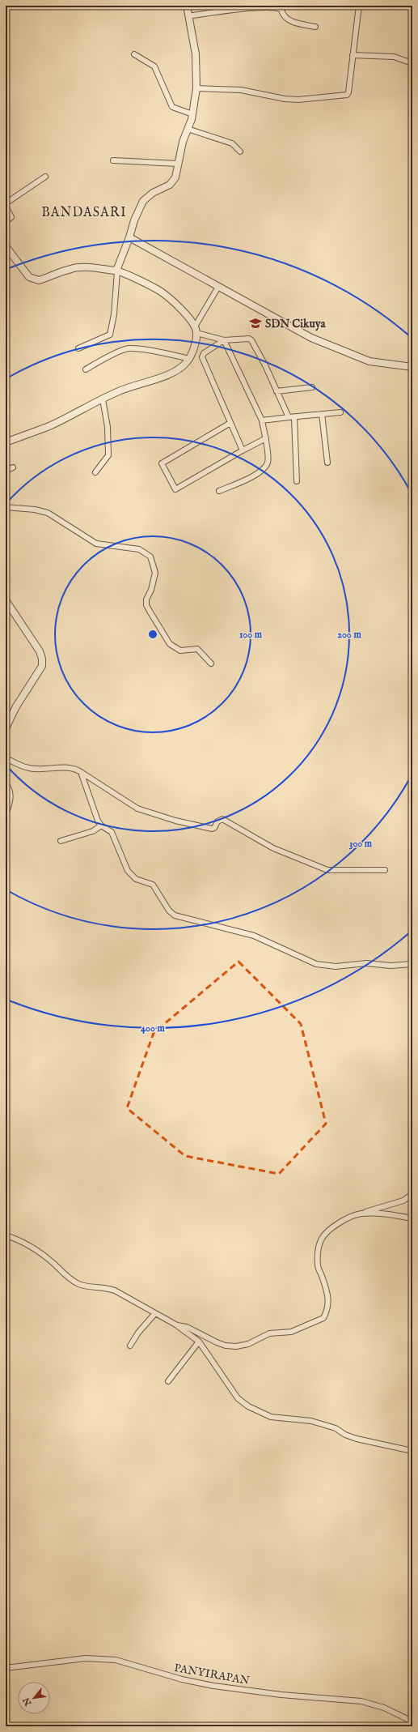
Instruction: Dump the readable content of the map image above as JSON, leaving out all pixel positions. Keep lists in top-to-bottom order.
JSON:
{
  "streets": {
    "street": ["PANYIRAPAN"]
  },
  "districts": ["BANDASARI"],
  "places": {
    "school or university": ["SDN Cikuya"]
  },
  "north": "bottom left",
  "rings": [
    "100 m",
    "200 m",
    "300 m",
    "400 m"
  ]
}
